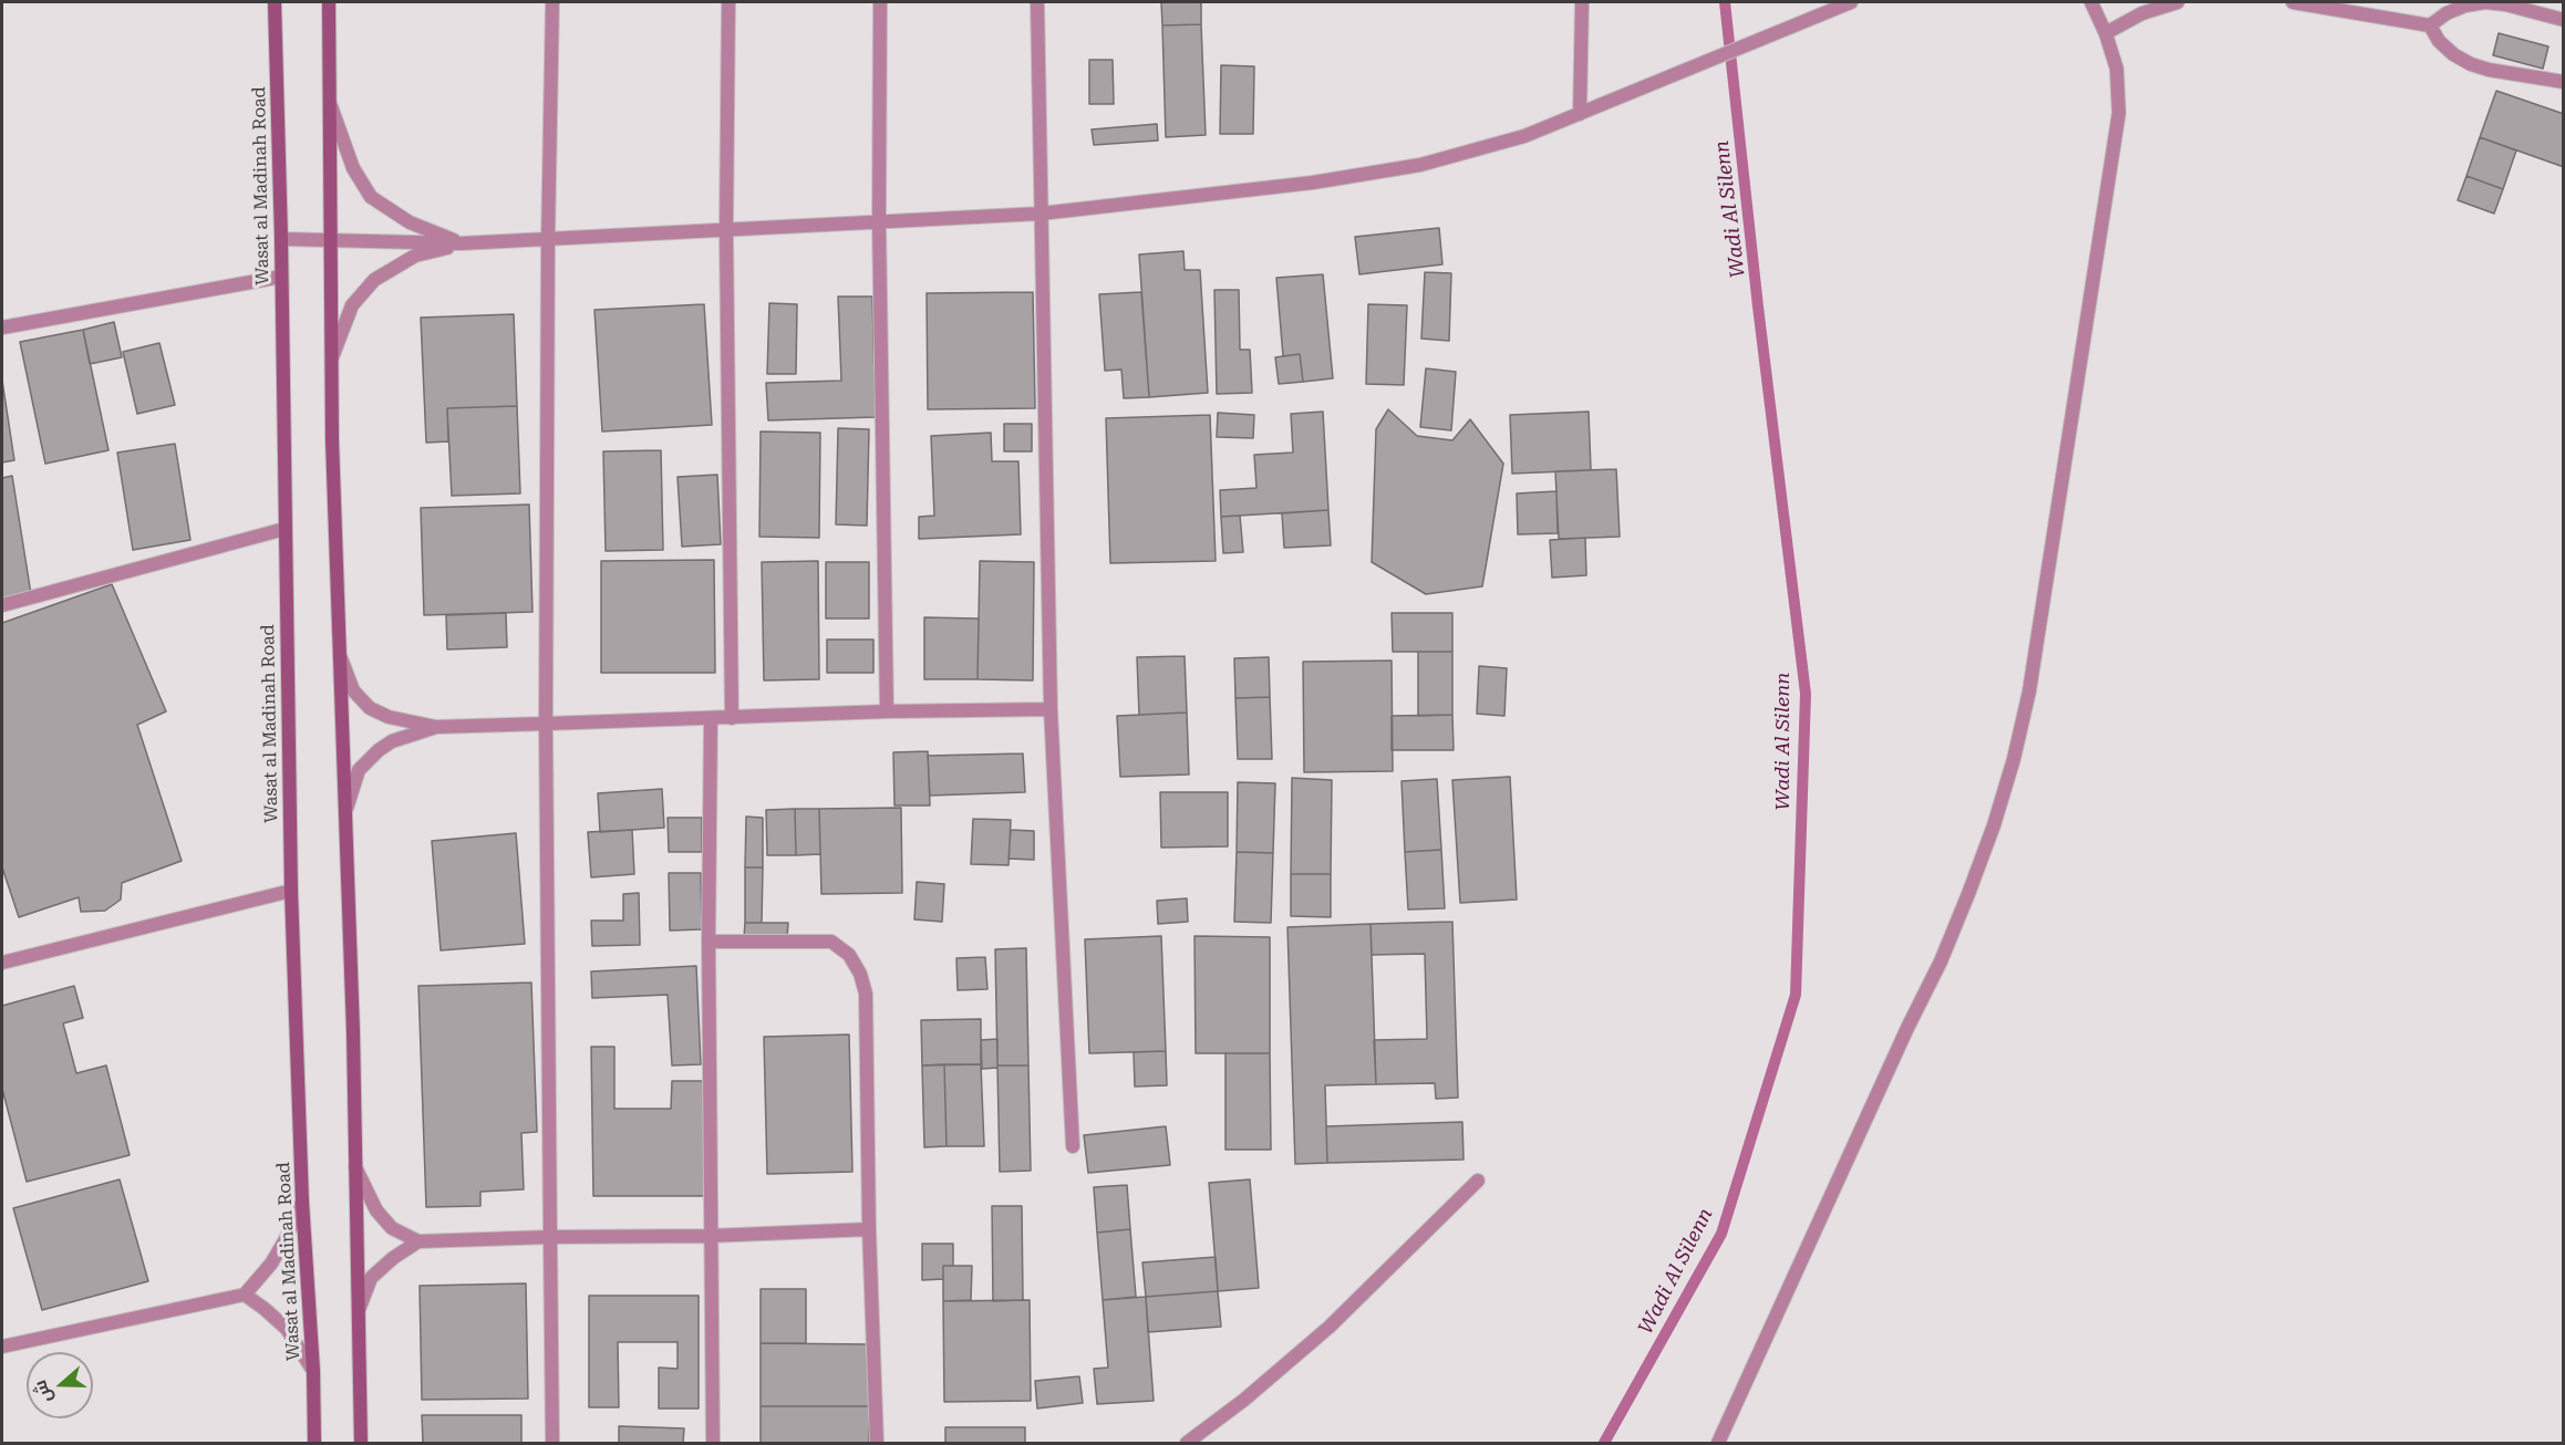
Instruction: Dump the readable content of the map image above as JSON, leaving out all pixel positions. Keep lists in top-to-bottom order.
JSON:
{
  "streets": {
    "main road": ["Wasat al Madinah Road"]
  },
  "water": ["Wadi Al Silenn"],
  "north": "left"
}
